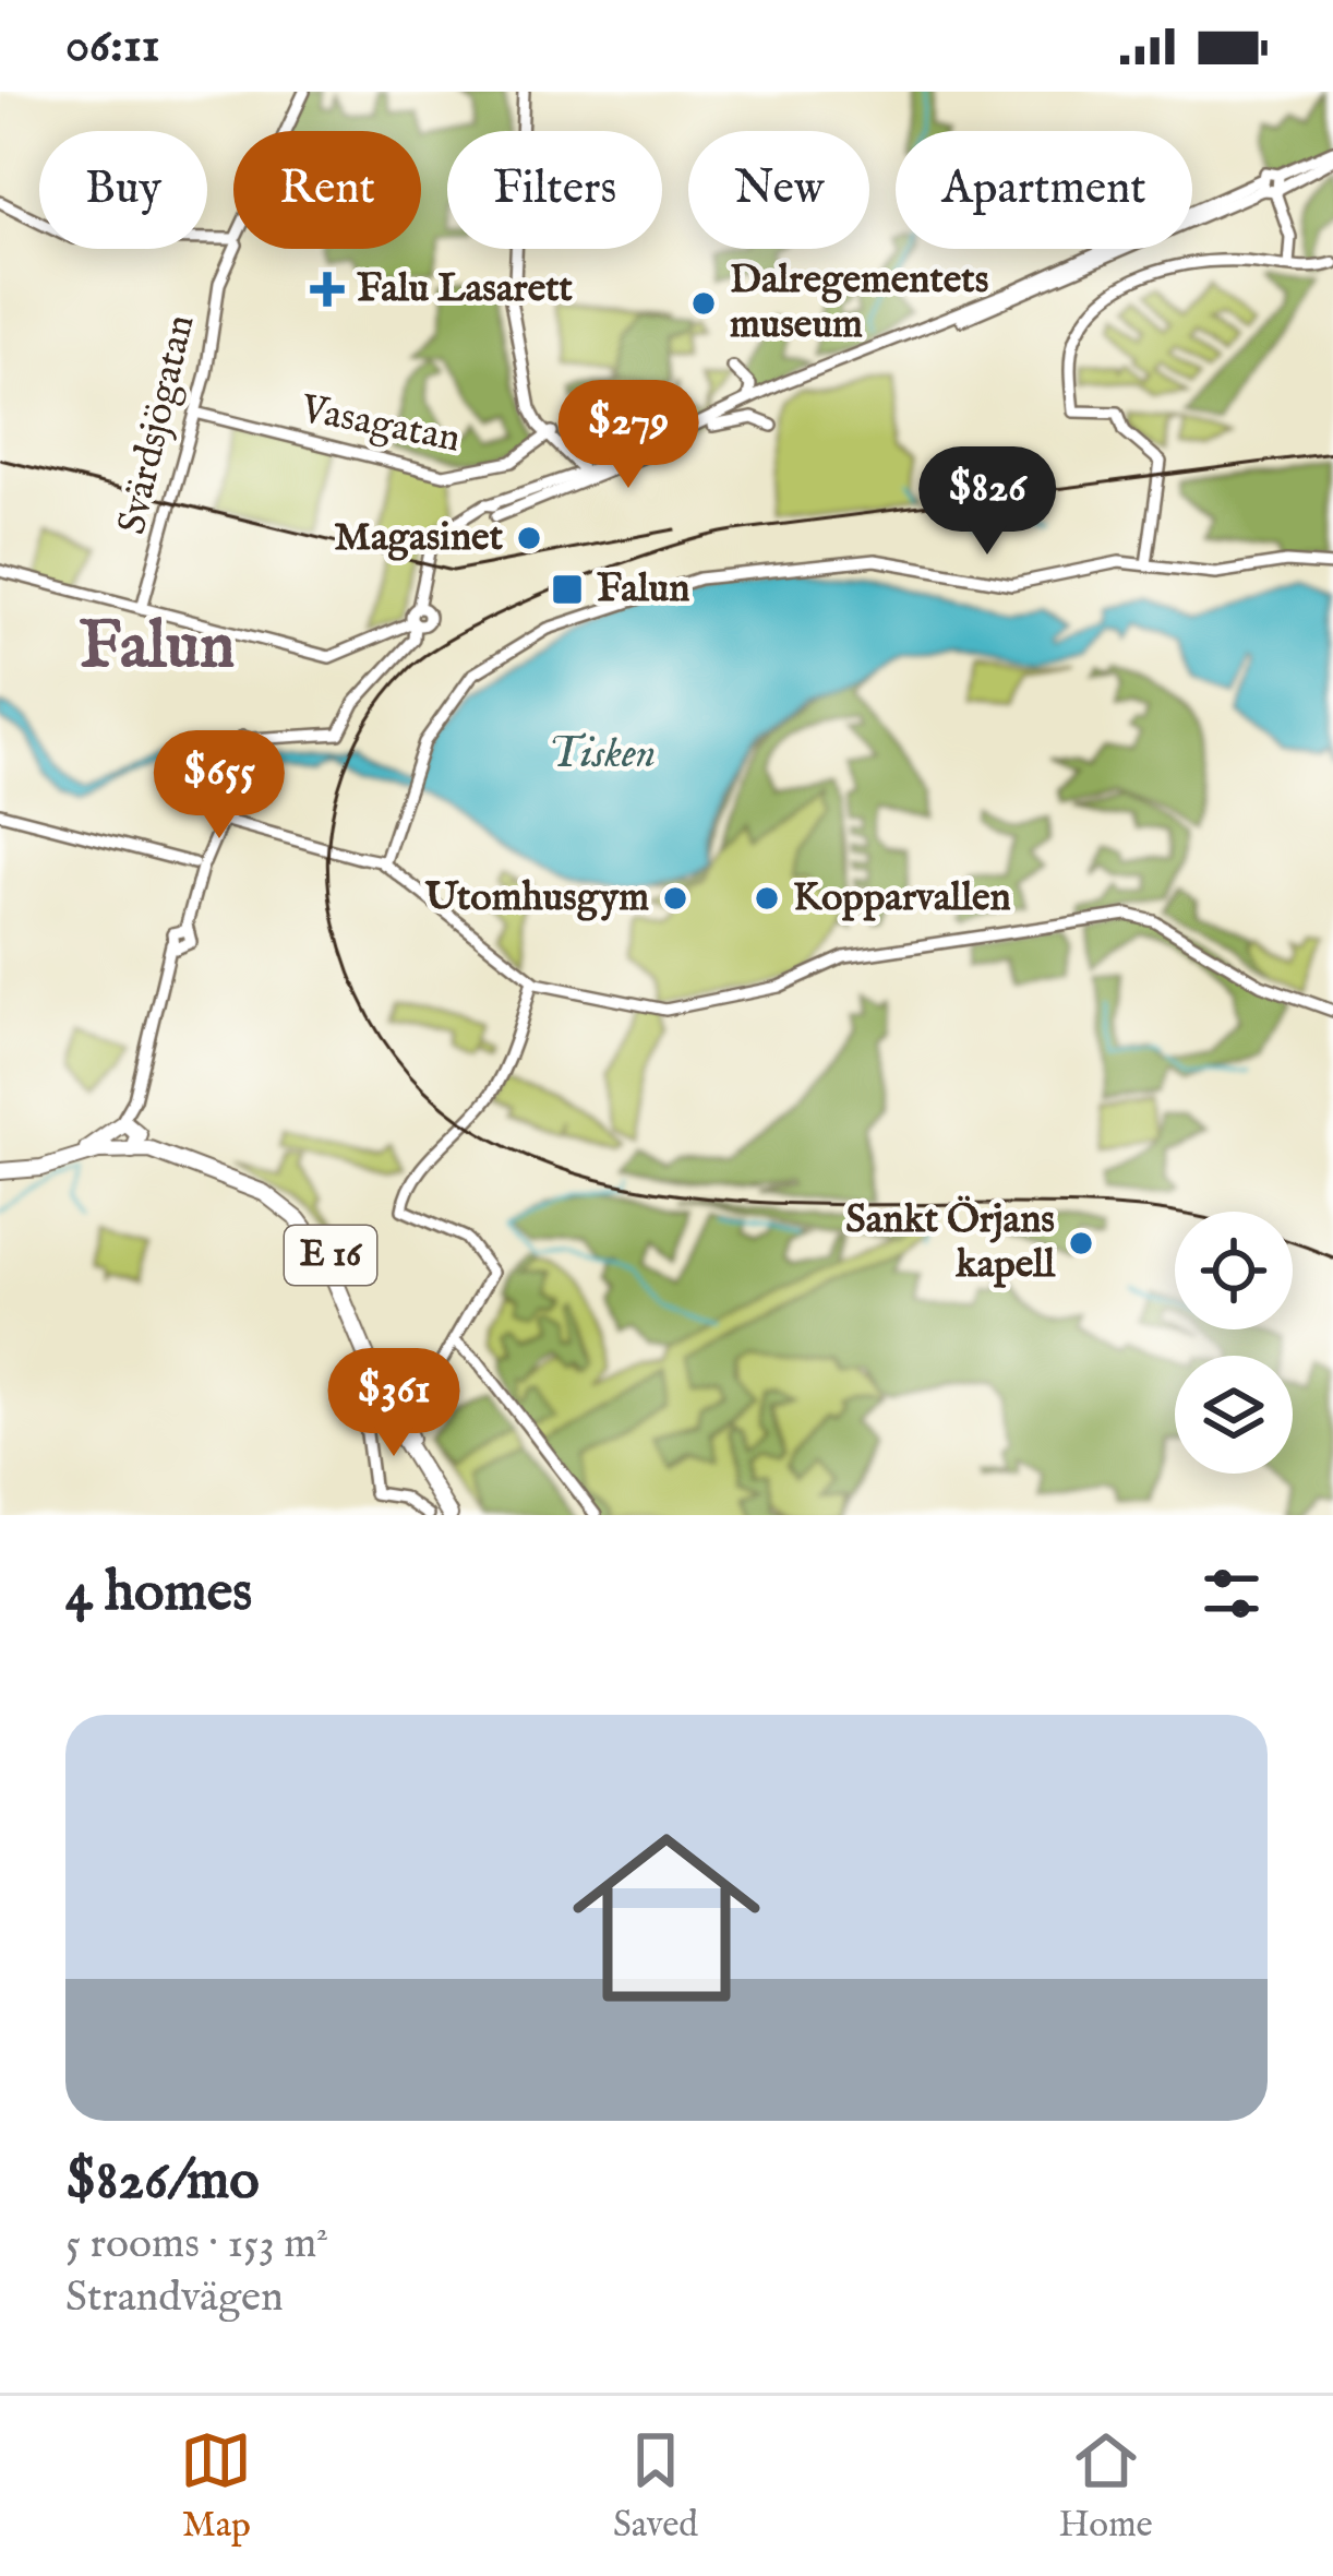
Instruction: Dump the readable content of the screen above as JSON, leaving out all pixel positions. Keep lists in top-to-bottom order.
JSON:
{
  "streets": {
    "highway": ["E 16"],
    "street": ["Svärdsjögatan", "Vasagatan"]
  },
  "crossings": [
    ["Svärdsjögatan", "Vasagatan"]
  ],
  "districts": ["Falun"],
  "water": ["Tisken"],
  "places": {
    "health": ["Falu Lasarett"],
    "other": [
      "Dalregementets museum",
      "Magasinet",
      "Utomhusgym",
      "Kopparvallen",
      "Sankt Örjans kapell"
    ],
    "transit": ["Falun"]
  },
  "page": {
    "status": "06:11",
    "chip": [
      "Buy",
      "Rent",
      "Filters",
      "New",
      "Apartment"
    ],
    "price": [
      "$279",
      "$826",
      "$655",
      "$361"
    ],
    "heading": "4 homes",
    "list": [
      {
        "name": "$826/mo",
        "note": "5 rooms · 153 m² · Strandvägen"
      }
    ],
    "tabs": ["Map", "Saved", "Home"]
  }
}
